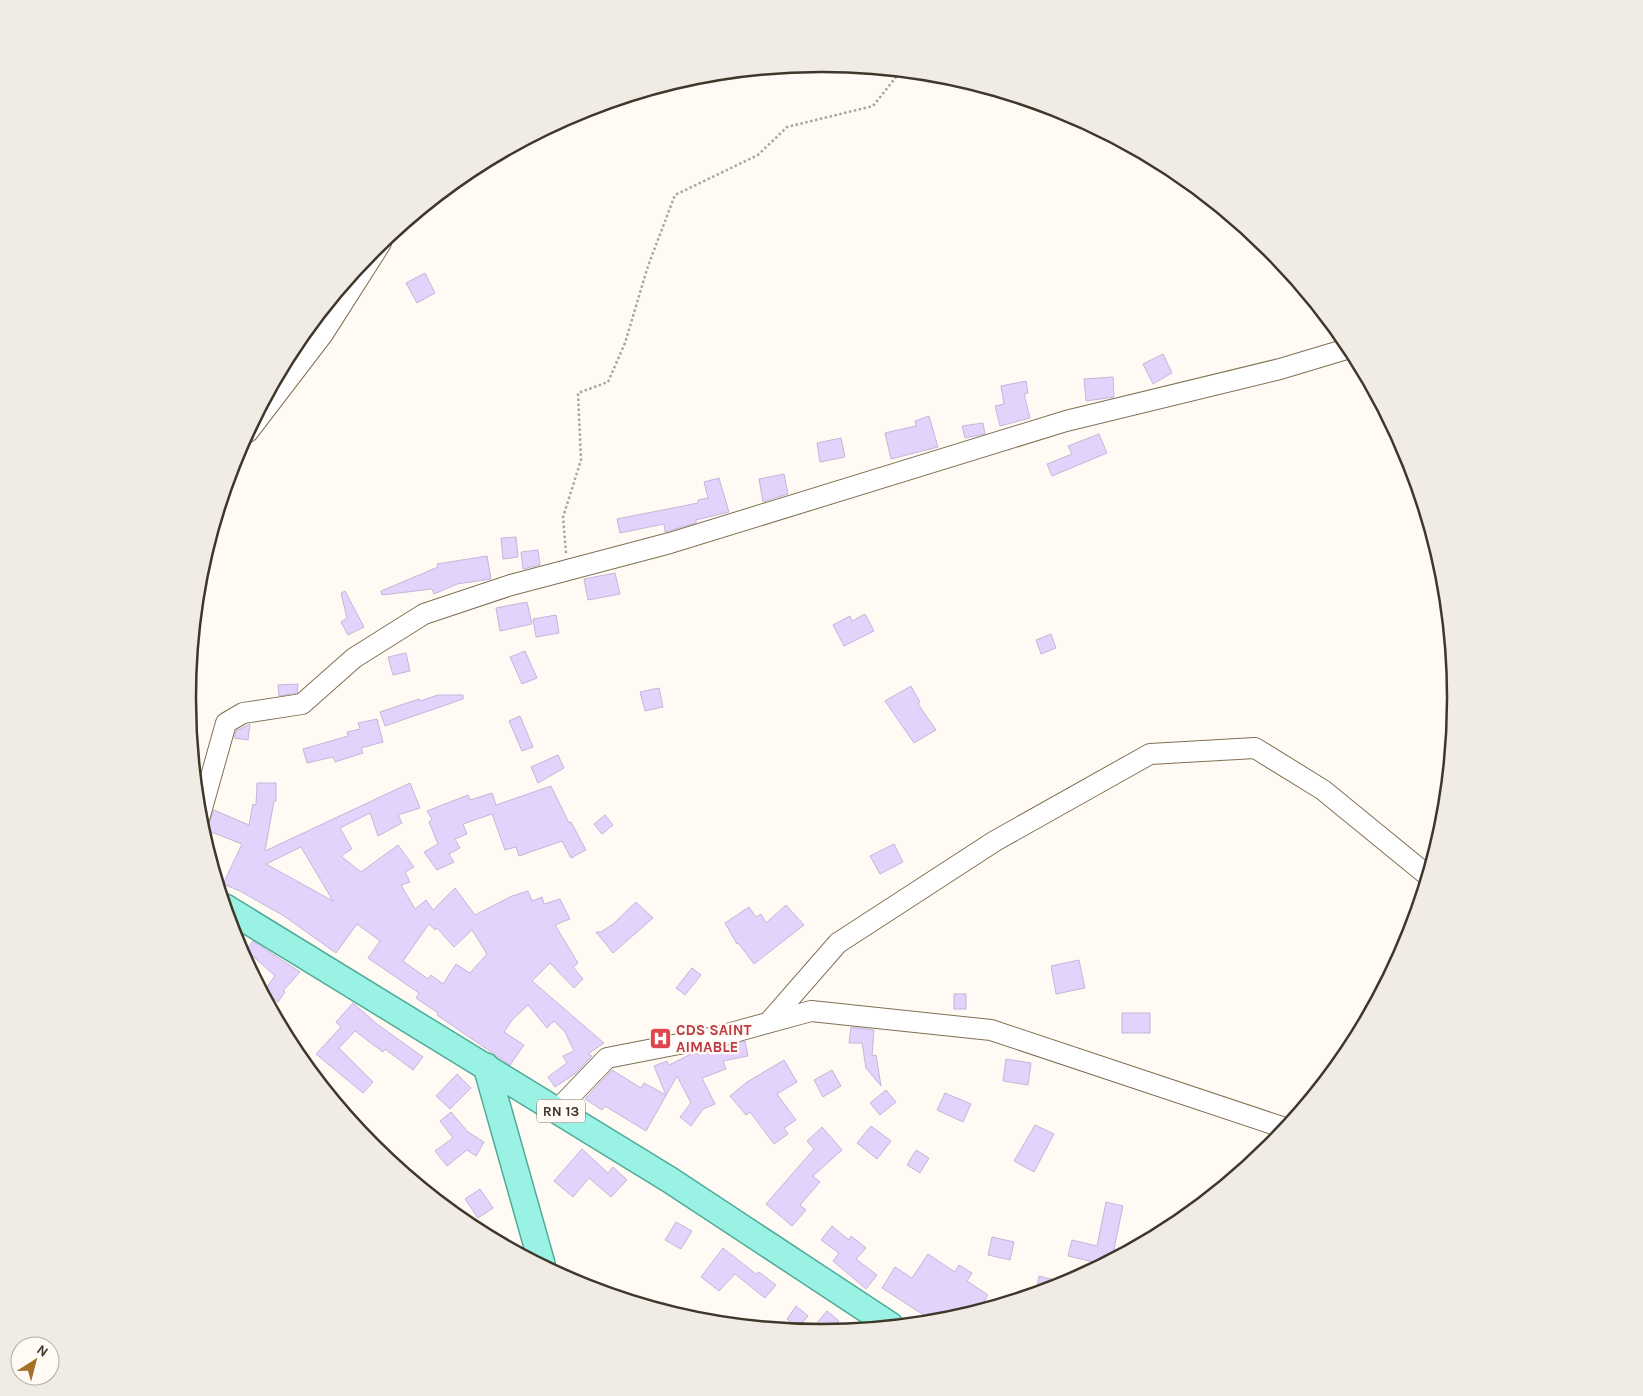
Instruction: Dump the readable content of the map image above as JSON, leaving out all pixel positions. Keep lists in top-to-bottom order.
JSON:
{
  "streets": {
    "main road": ["RN 13"]
  },
  "places": {
    "hospital": ["CDS SAINT AIMABLE"]
  },
  "north": "top right"
}
